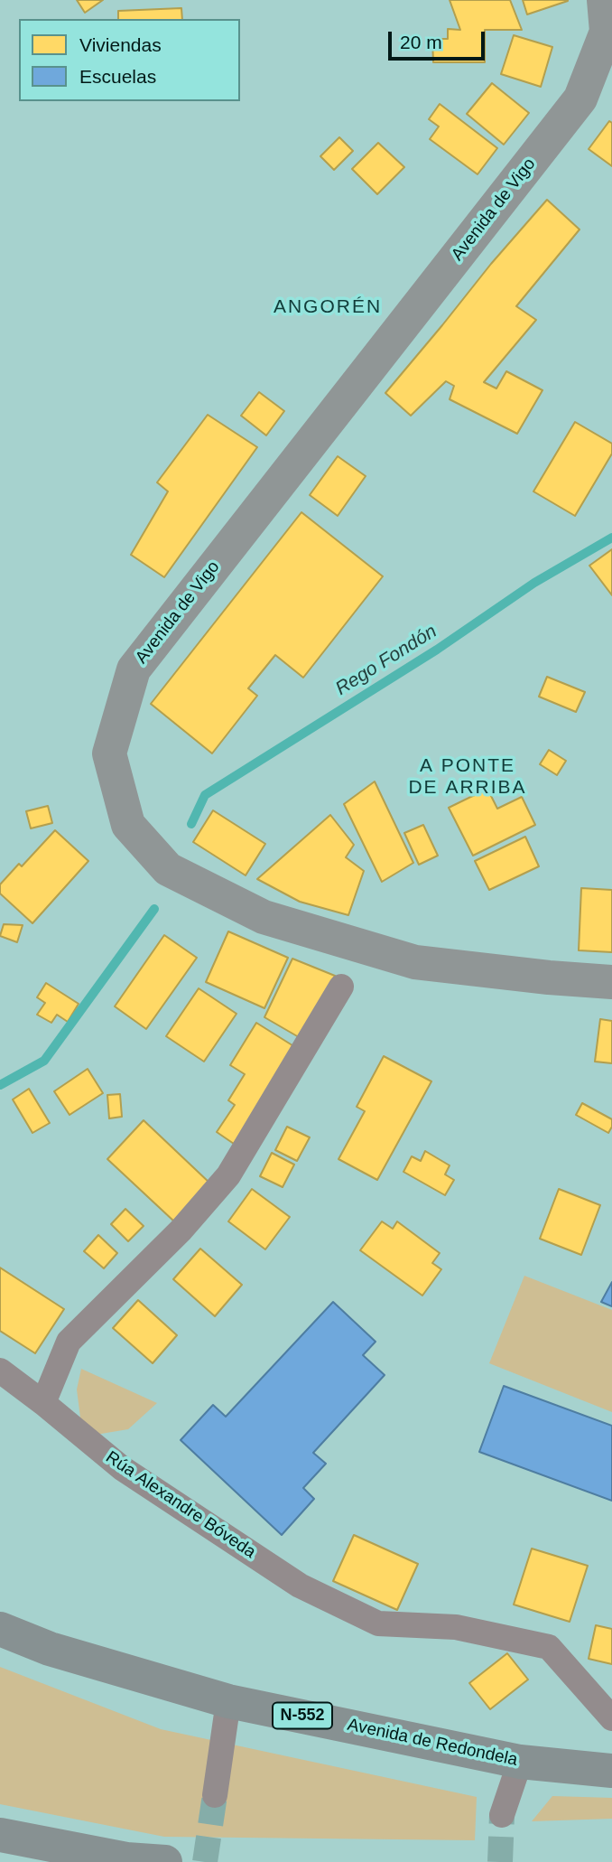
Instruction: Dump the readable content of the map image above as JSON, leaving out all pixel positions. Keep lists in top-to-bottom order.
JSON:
{
  "streets": {
    "highway": ["N-552", "Avenida de Redondela"],
    "main road": ["Avenida de Vigo"],
    "street": ["Rúa Alexandre Bóveda"]
  },
  "districts": ["ANGORÉN", "A PONTE DE ARRIBA"],
  "water": ["Rego Fondón"],
  "legend": ["Viviendas", "Escuelas"],
  "scale_bar": "20 m"
}
